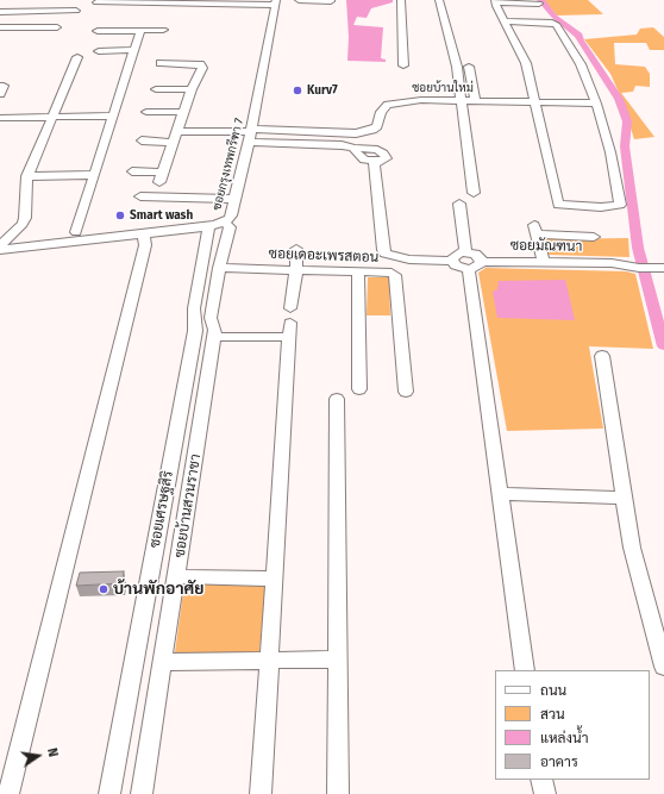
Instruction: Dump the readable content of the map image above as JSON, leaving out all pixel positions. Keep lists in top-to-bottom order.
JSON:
{
  "streets": {
    "street": [
      "ซอยบ้านใหม่",
      "ซอยกรุงเทพกรีฑา 7",
      "ซอยมัณฑนา",
      "ซอยเดอะเพรสตอน",
      "ซอยบ้านสวนราชา",
      "ซอยเศรษฐสิริ"
    ]
  },
  "crossings": [
    ["ซอยบ้านใหม่", "ซอยกรุงเทพกรีฑา 7"],
    ["ซอยบ้านใหม่", "ซอยมัณฑนา"],
    ["ซอยกรุงเทพกรีฑา 7", "ซอยมัณฑนา"],
    ["ซอยกรุงเทพกรีฑา 7", "ซอยบ้านสวนราชา"],
    ["ซอยกรุงเทพกรีฑา 7", "ซอยเศรษฐสิริ"],
    ["ซอยเดอะเพรสตอน", "ซอยบ้านสวนราชา"],
    ["ซอยบ้านสวนราชา", "ซอยเศรษฐสิริ"]
  ],
  "places": ["Kurv7", "Smart wash", "บ้านพักอาศัย"],
  "legend": [
    "ถนน",
    "สวน",
    "แหล่งน้ำ",
    "อาคาร"
  ],
  "north": "right"
}
